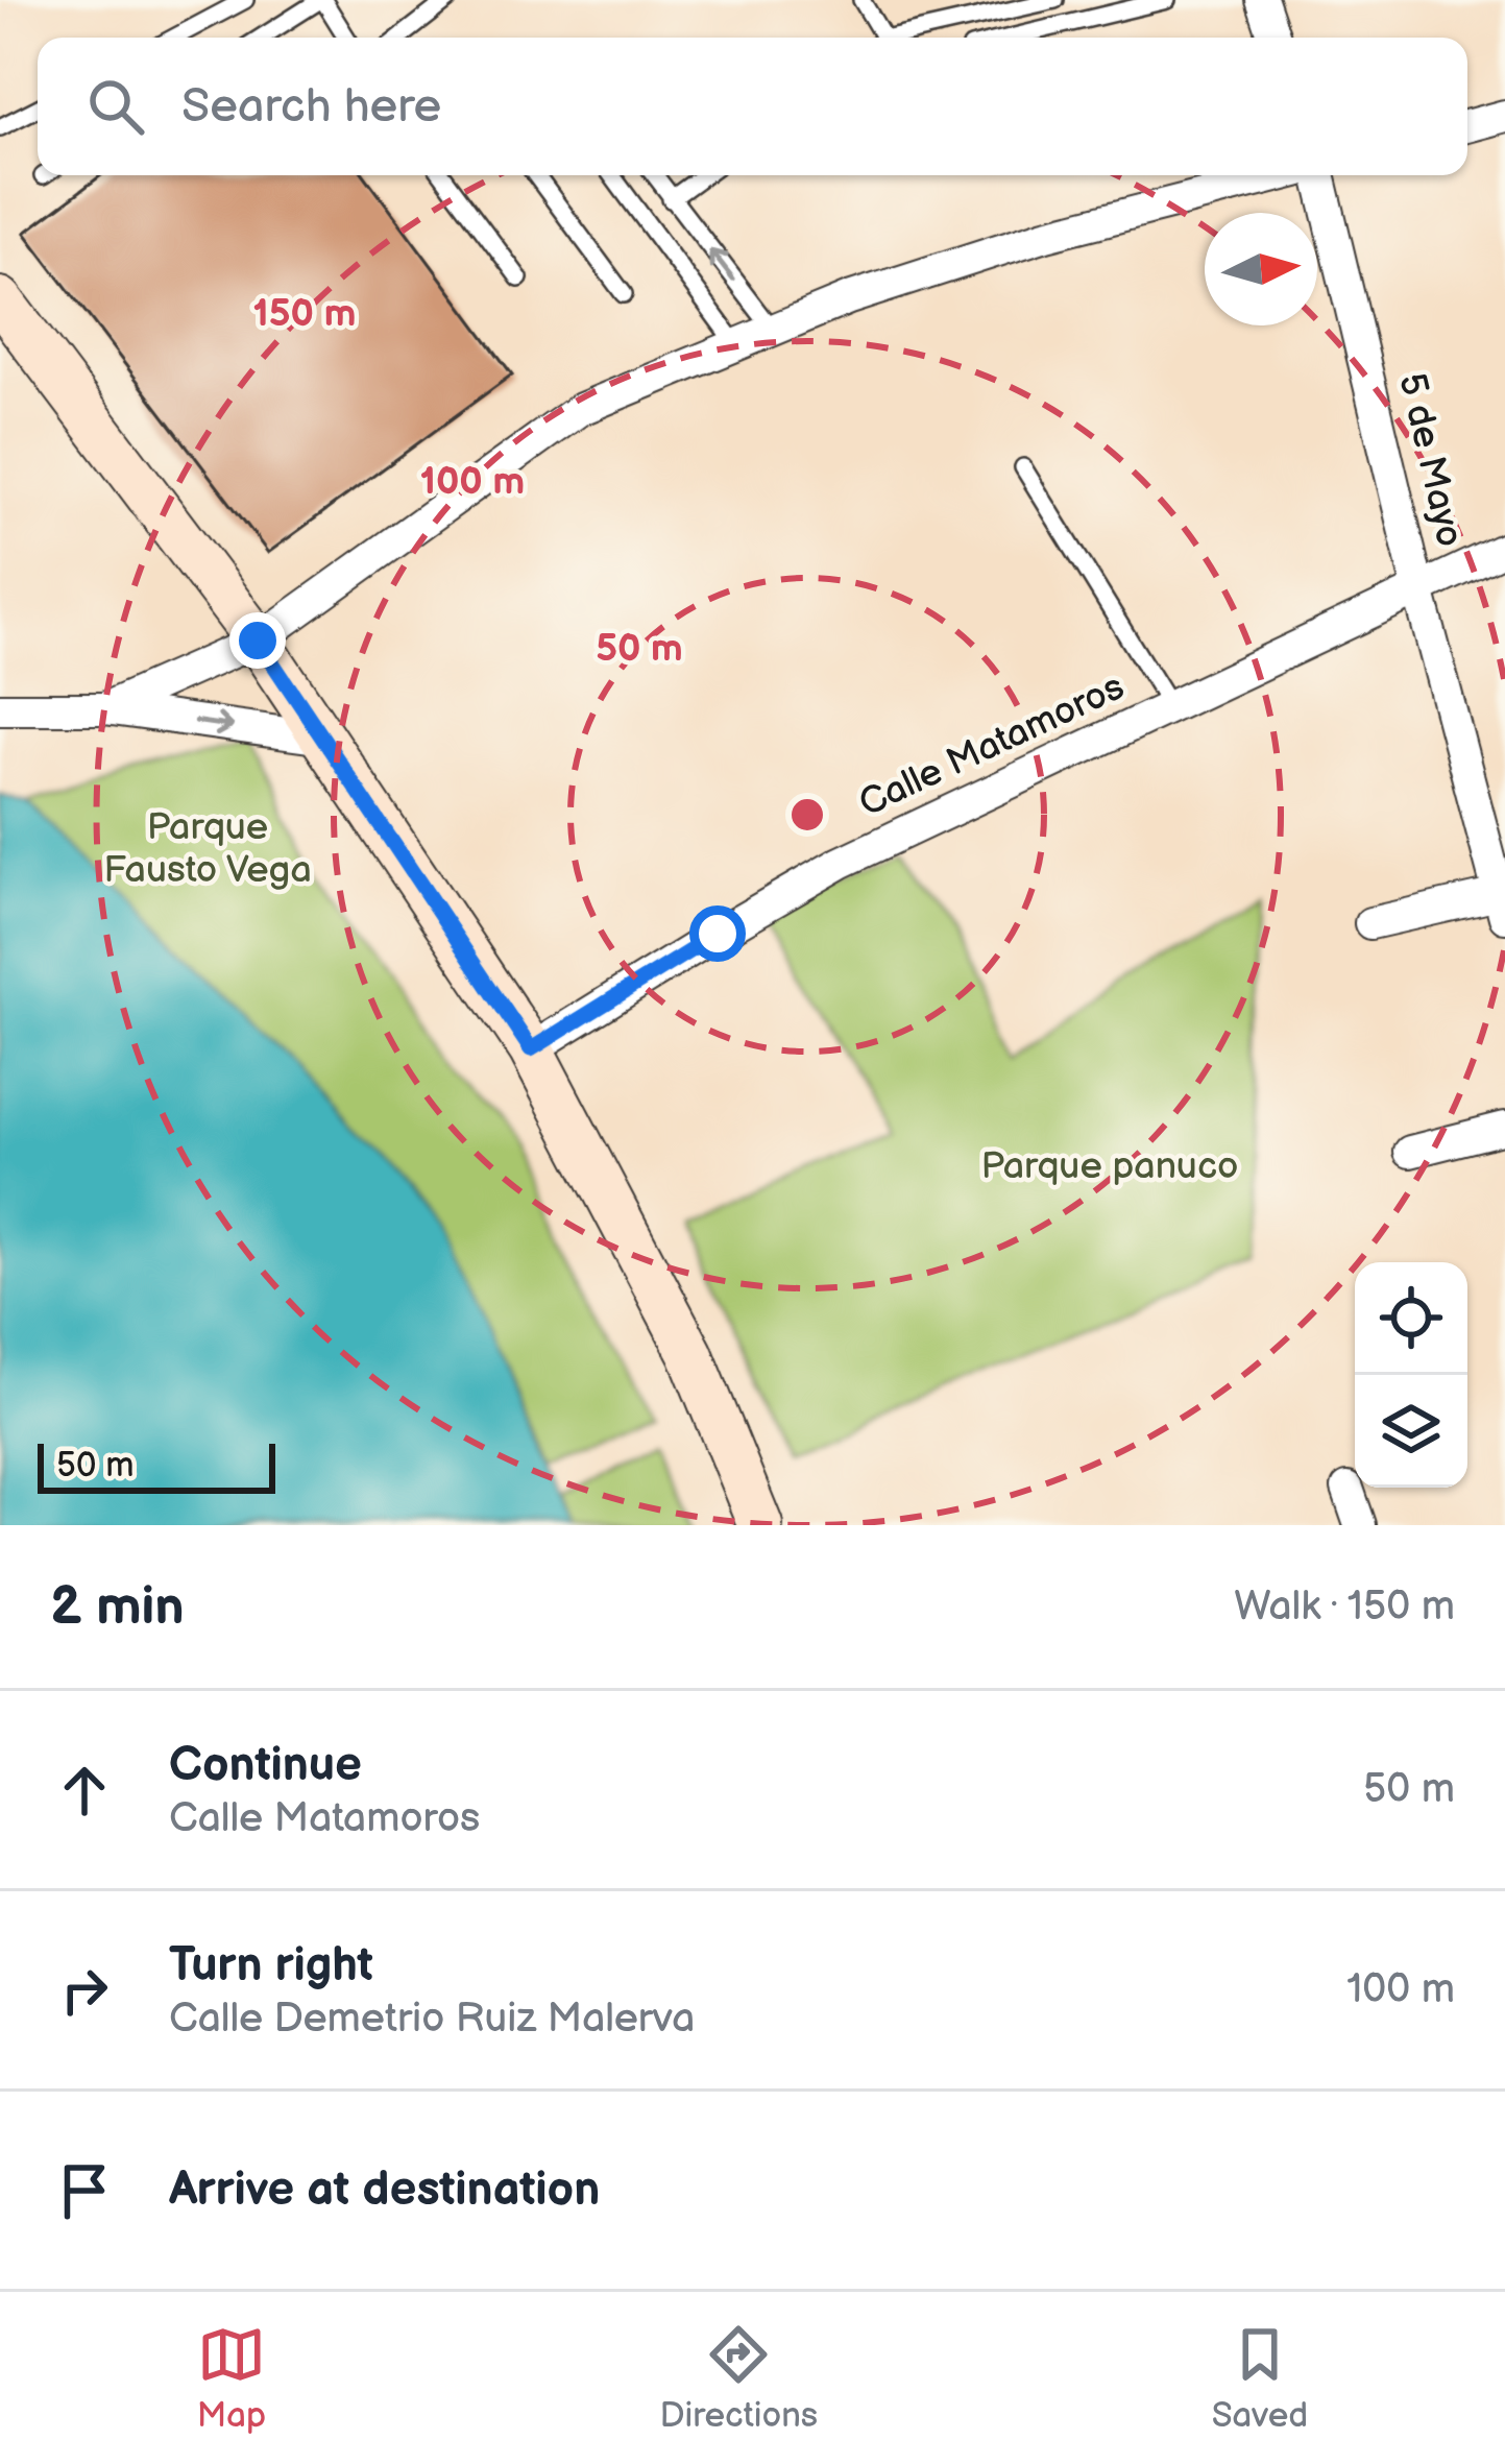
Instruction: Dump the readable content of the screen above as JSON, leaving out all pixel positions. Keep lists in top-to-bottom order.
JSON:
{
  "streets": {
    "street": ["5 de Mayo", "Calle Matamoros"]
  },
  "crossings": [
    ["5 de Mayo", "Calle Matamoros"]
  ],
  "parks": ["Parque Fausto Vega", "Parque panuco"],
  "scale_bar": "50 m",
  "north": "right",
  "page": {
    "search": "Search here",
    "scale": "50 m",
    "heading": ["2 min", "Walk · 150 m"],
    "list": [
      ["Continue", "Calle Matamoros", "50 m"],
      ["Turn right", "Calle Demetrio Ruiz Malerva", "100 m"],
      "Arrive at destination"
    ],
    "nav": ["Map", "Directions", "Saved"]
  },
  "rings": ["150 m", "100 m", "50 m"]
}
